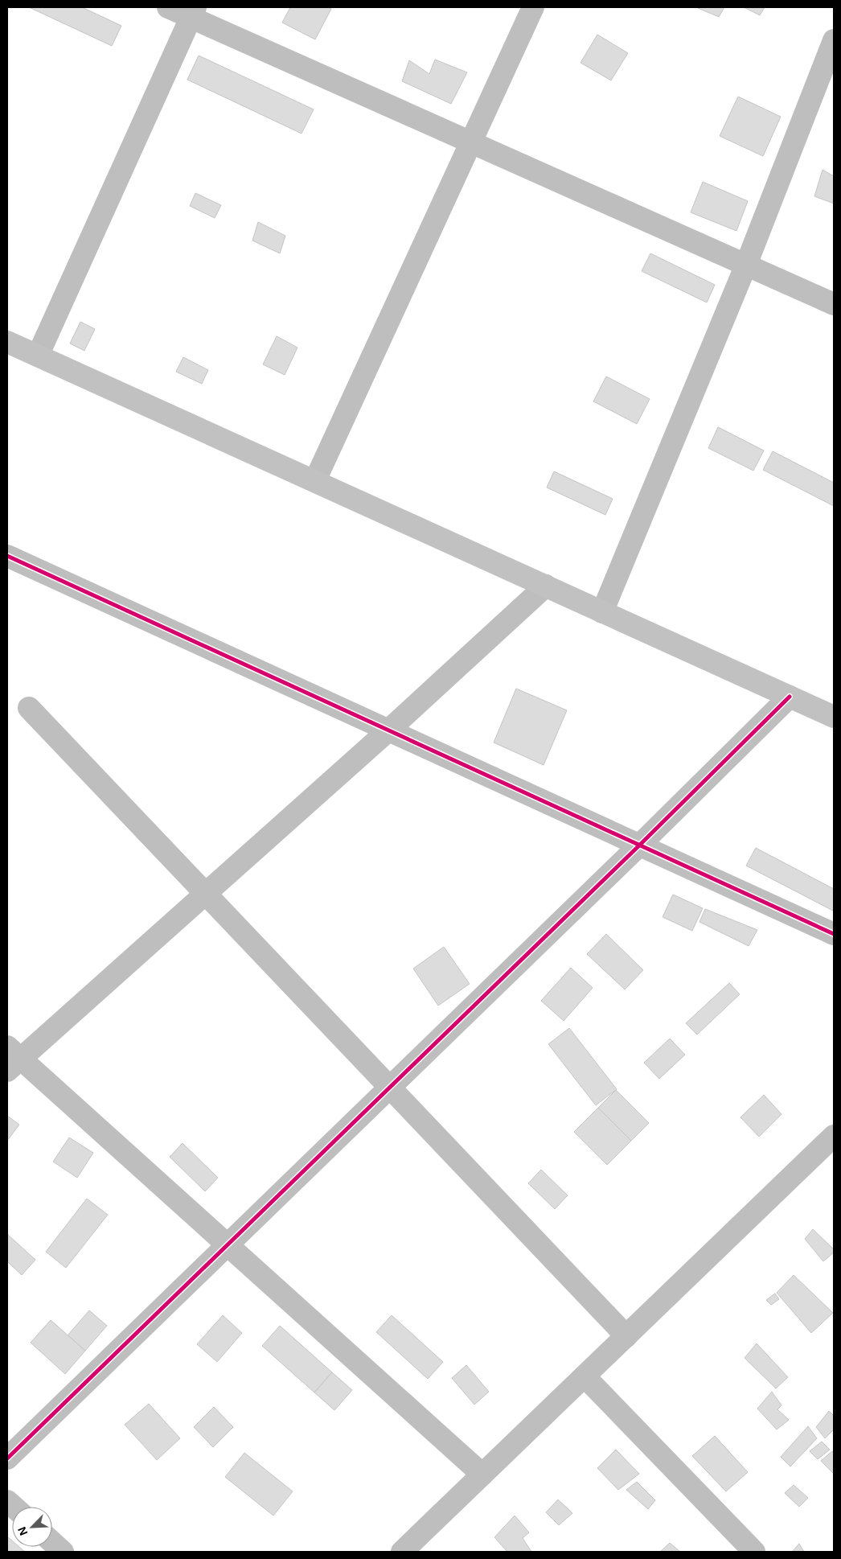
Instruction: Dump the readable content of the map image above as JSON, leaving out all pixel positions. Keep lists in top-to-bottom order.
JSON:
{
  "north": "bottom left"
}
